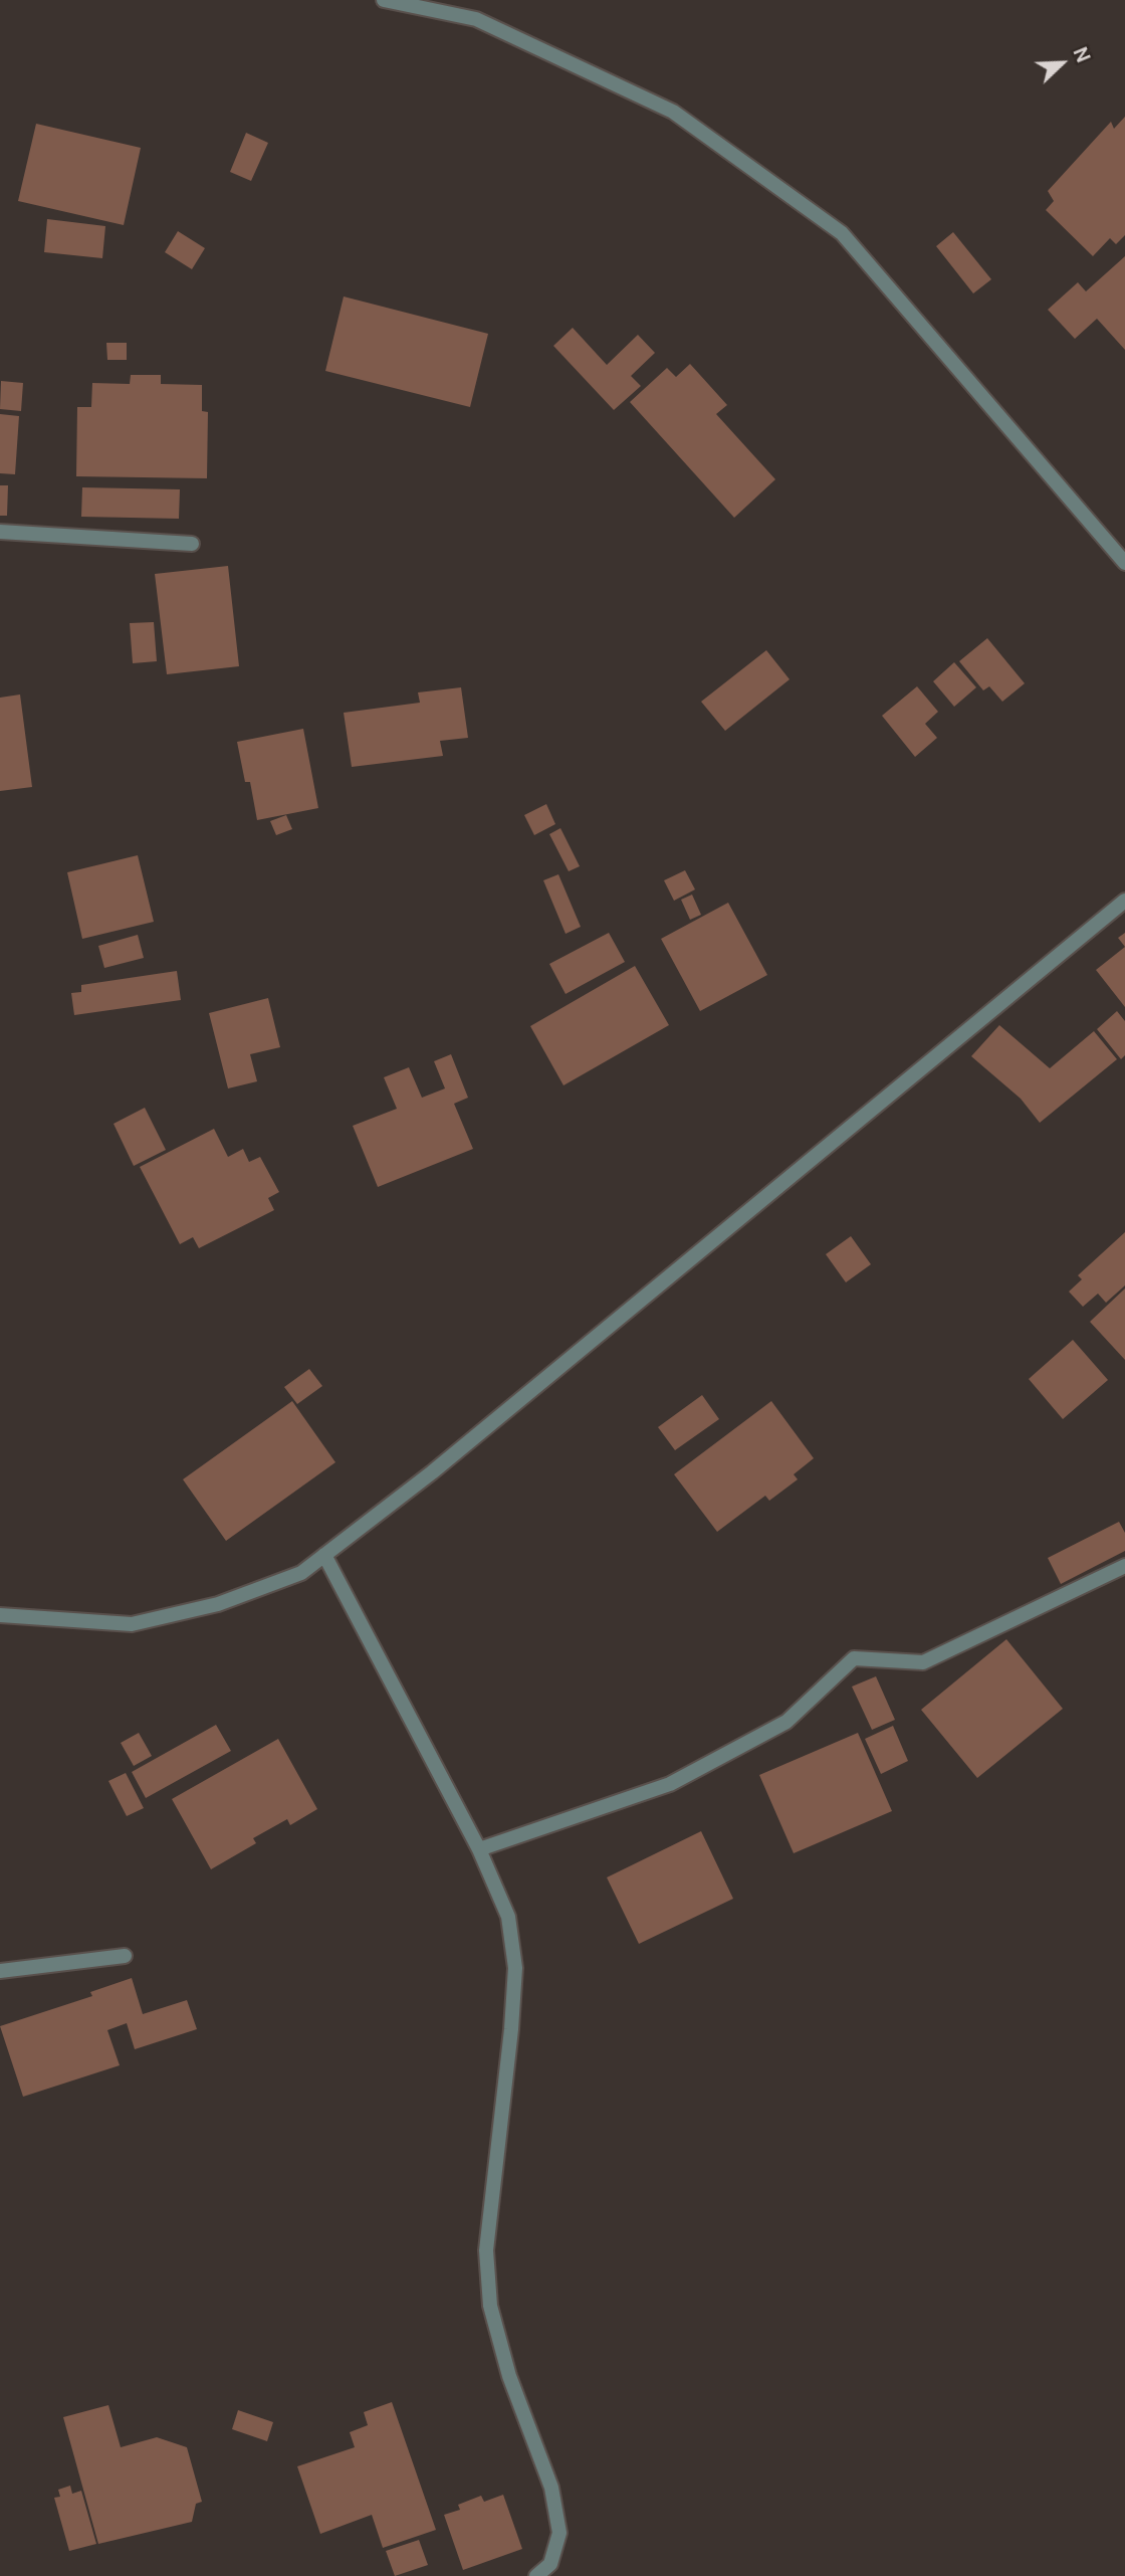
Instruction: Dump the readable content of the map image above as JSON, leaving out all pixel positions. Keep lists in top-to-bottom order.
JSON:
{
  "north": "top right"
}
